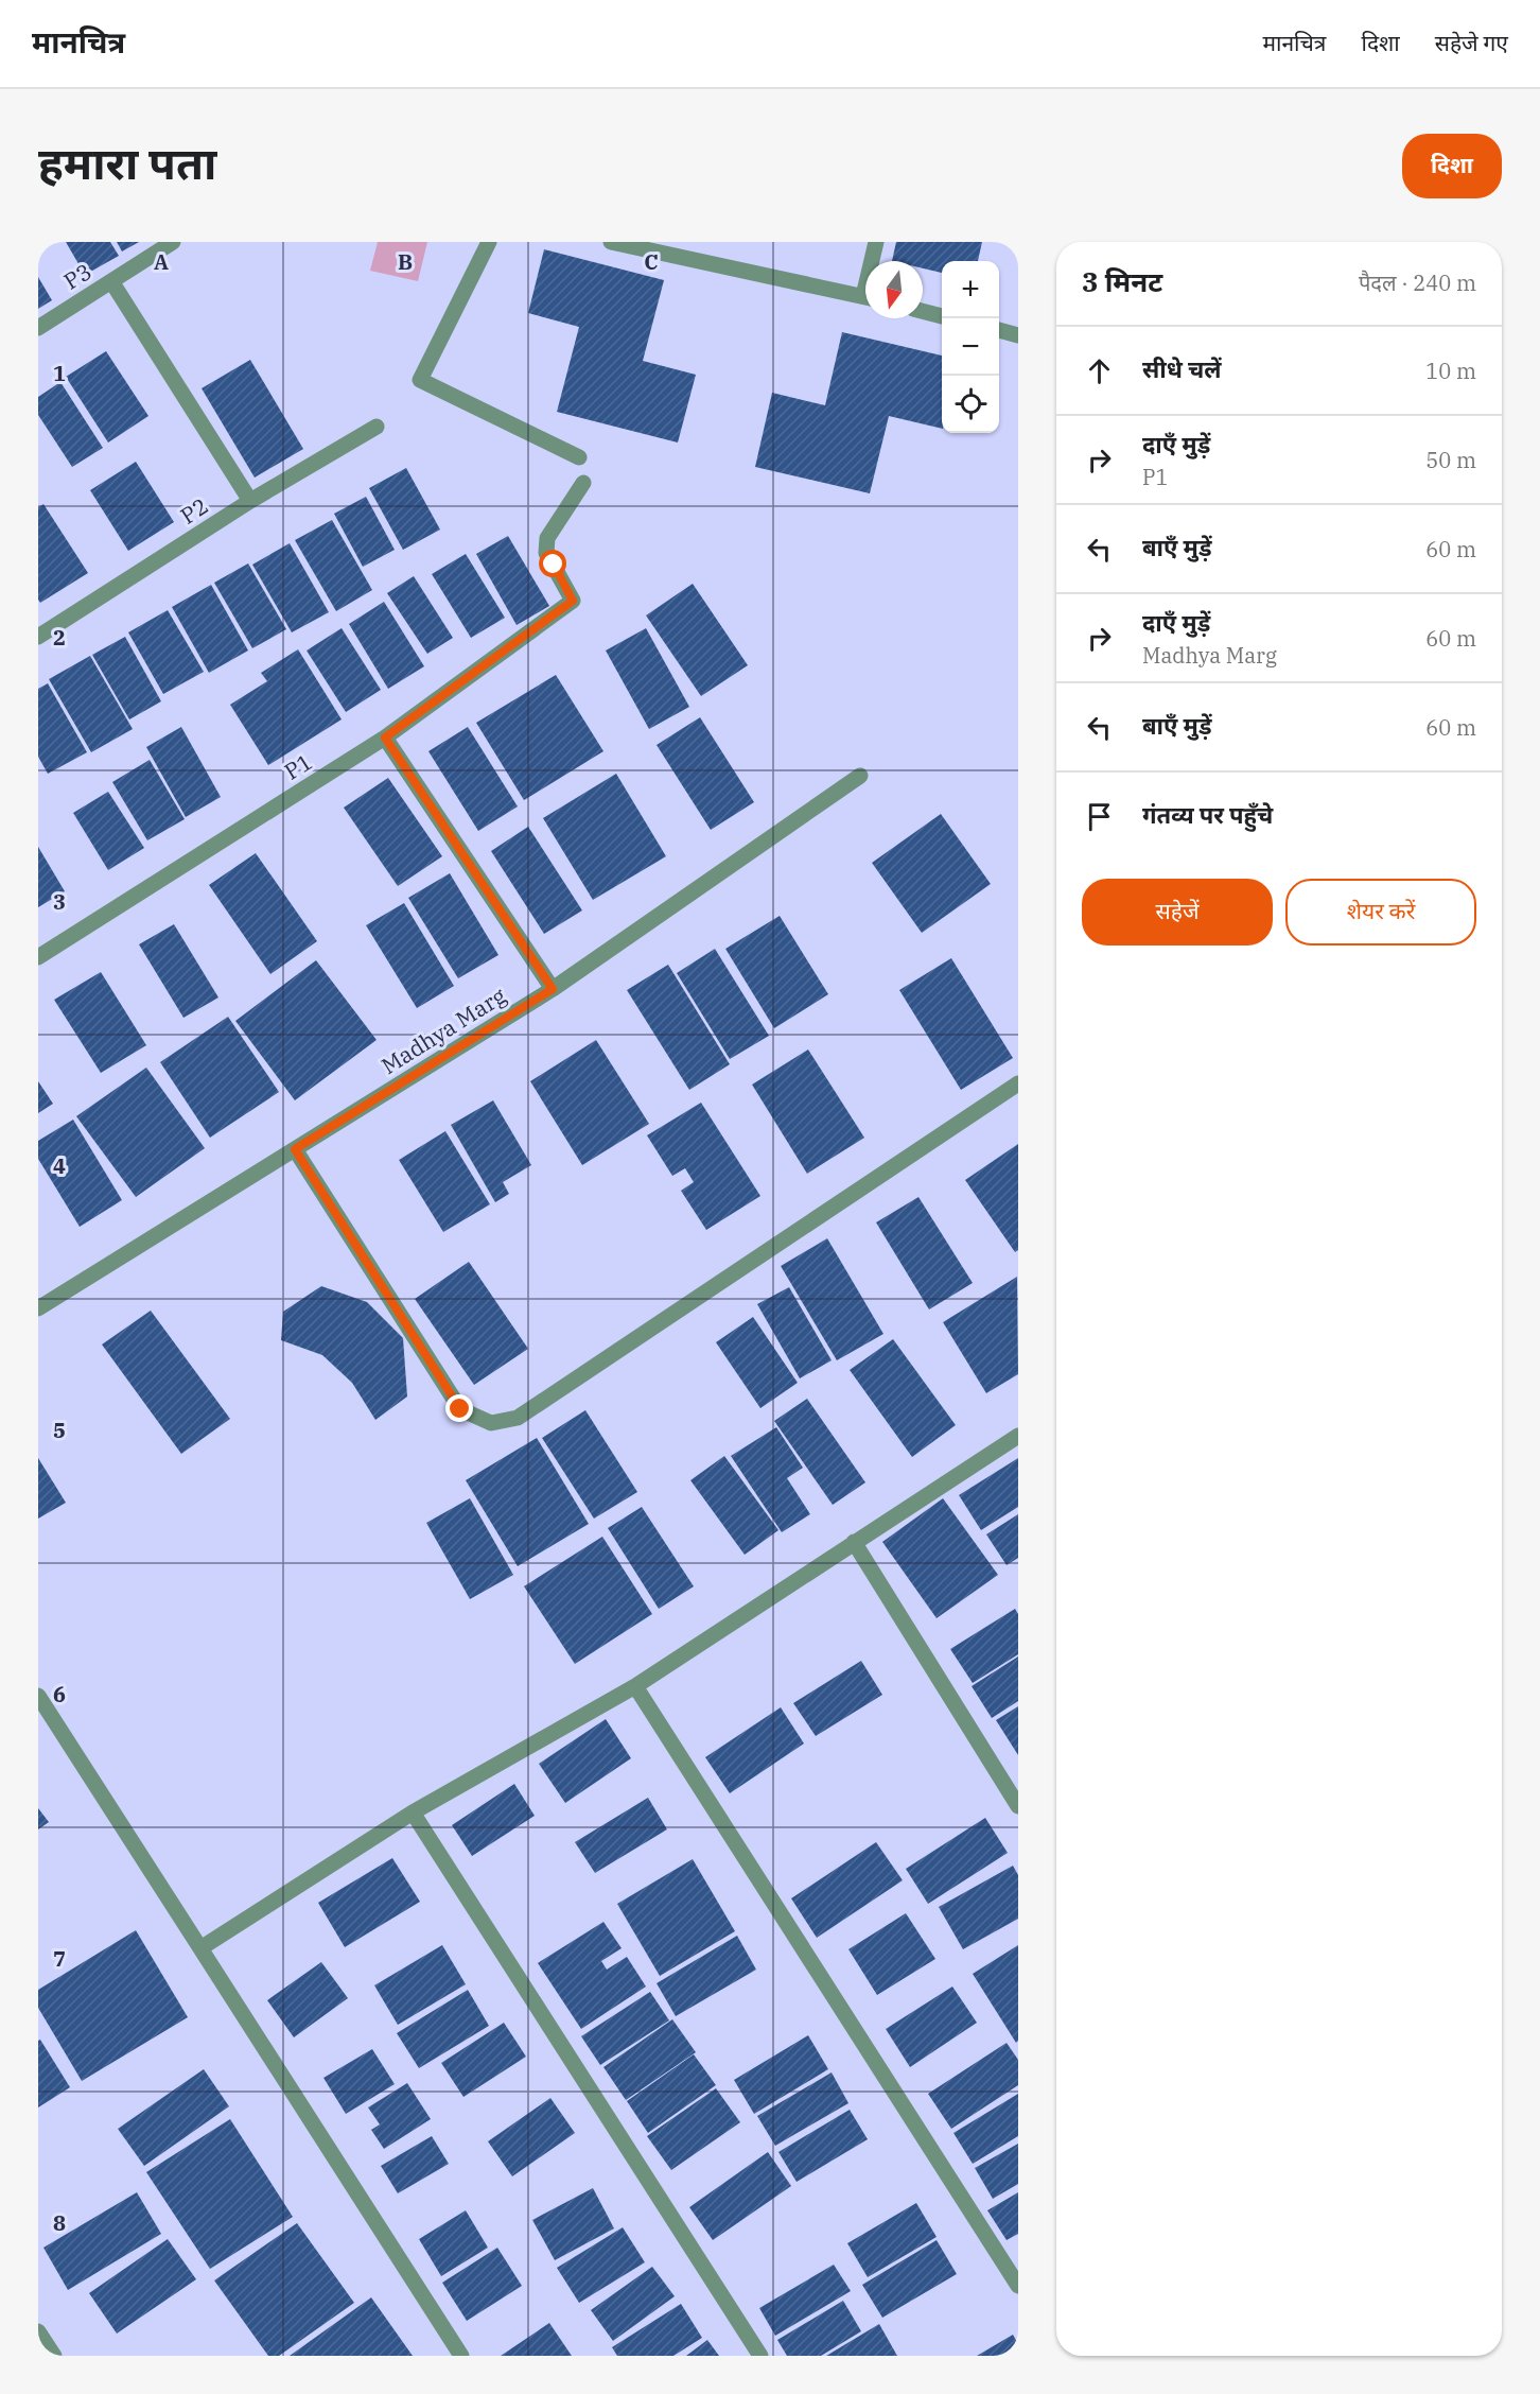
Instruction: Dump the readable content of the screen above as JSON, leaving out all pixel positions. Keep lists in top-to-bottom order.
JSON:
{
  "streets": {
    "street": [
      "P3",
      "P2",
      "P1",
      "Madhya Marg"
    ]
  },
  "north": "bottom",
  "page": {
    "header": "मानचित्र",
    "nav": ["मानचित्र", "दिशा", "सहेजे गए"],
    "title": "हमारा पता",
    "buttons": [
      "दिशा",
      ["सहेजें", "शेयर करें"]
    ],
    "heading": ["3 मिनट", "पैदल · 240 m"],
    "map_buttons": ["+", "−"],
    "list": [
      ["सीधे चलें", "10 m"],
      ["दाएँ मुड़ें", "P1", "50 m"],
      ["बाएँ मुड़ें", "60 m"],
      ["दाएँ मुड़ें", "Madhya Marg", "60 m"],
      ["बाएँ मुड़ें", "60 m"],
      "गंतव्य पर पहुँचे"
    ]
  },
  "grid": {
    "columns": ["A", "B", "C"],
    "rows": [
      "1",
      "2",
      "3",
      "4",
      "5",
      "6",
      "7",
      "8"
    ]
  }
}
